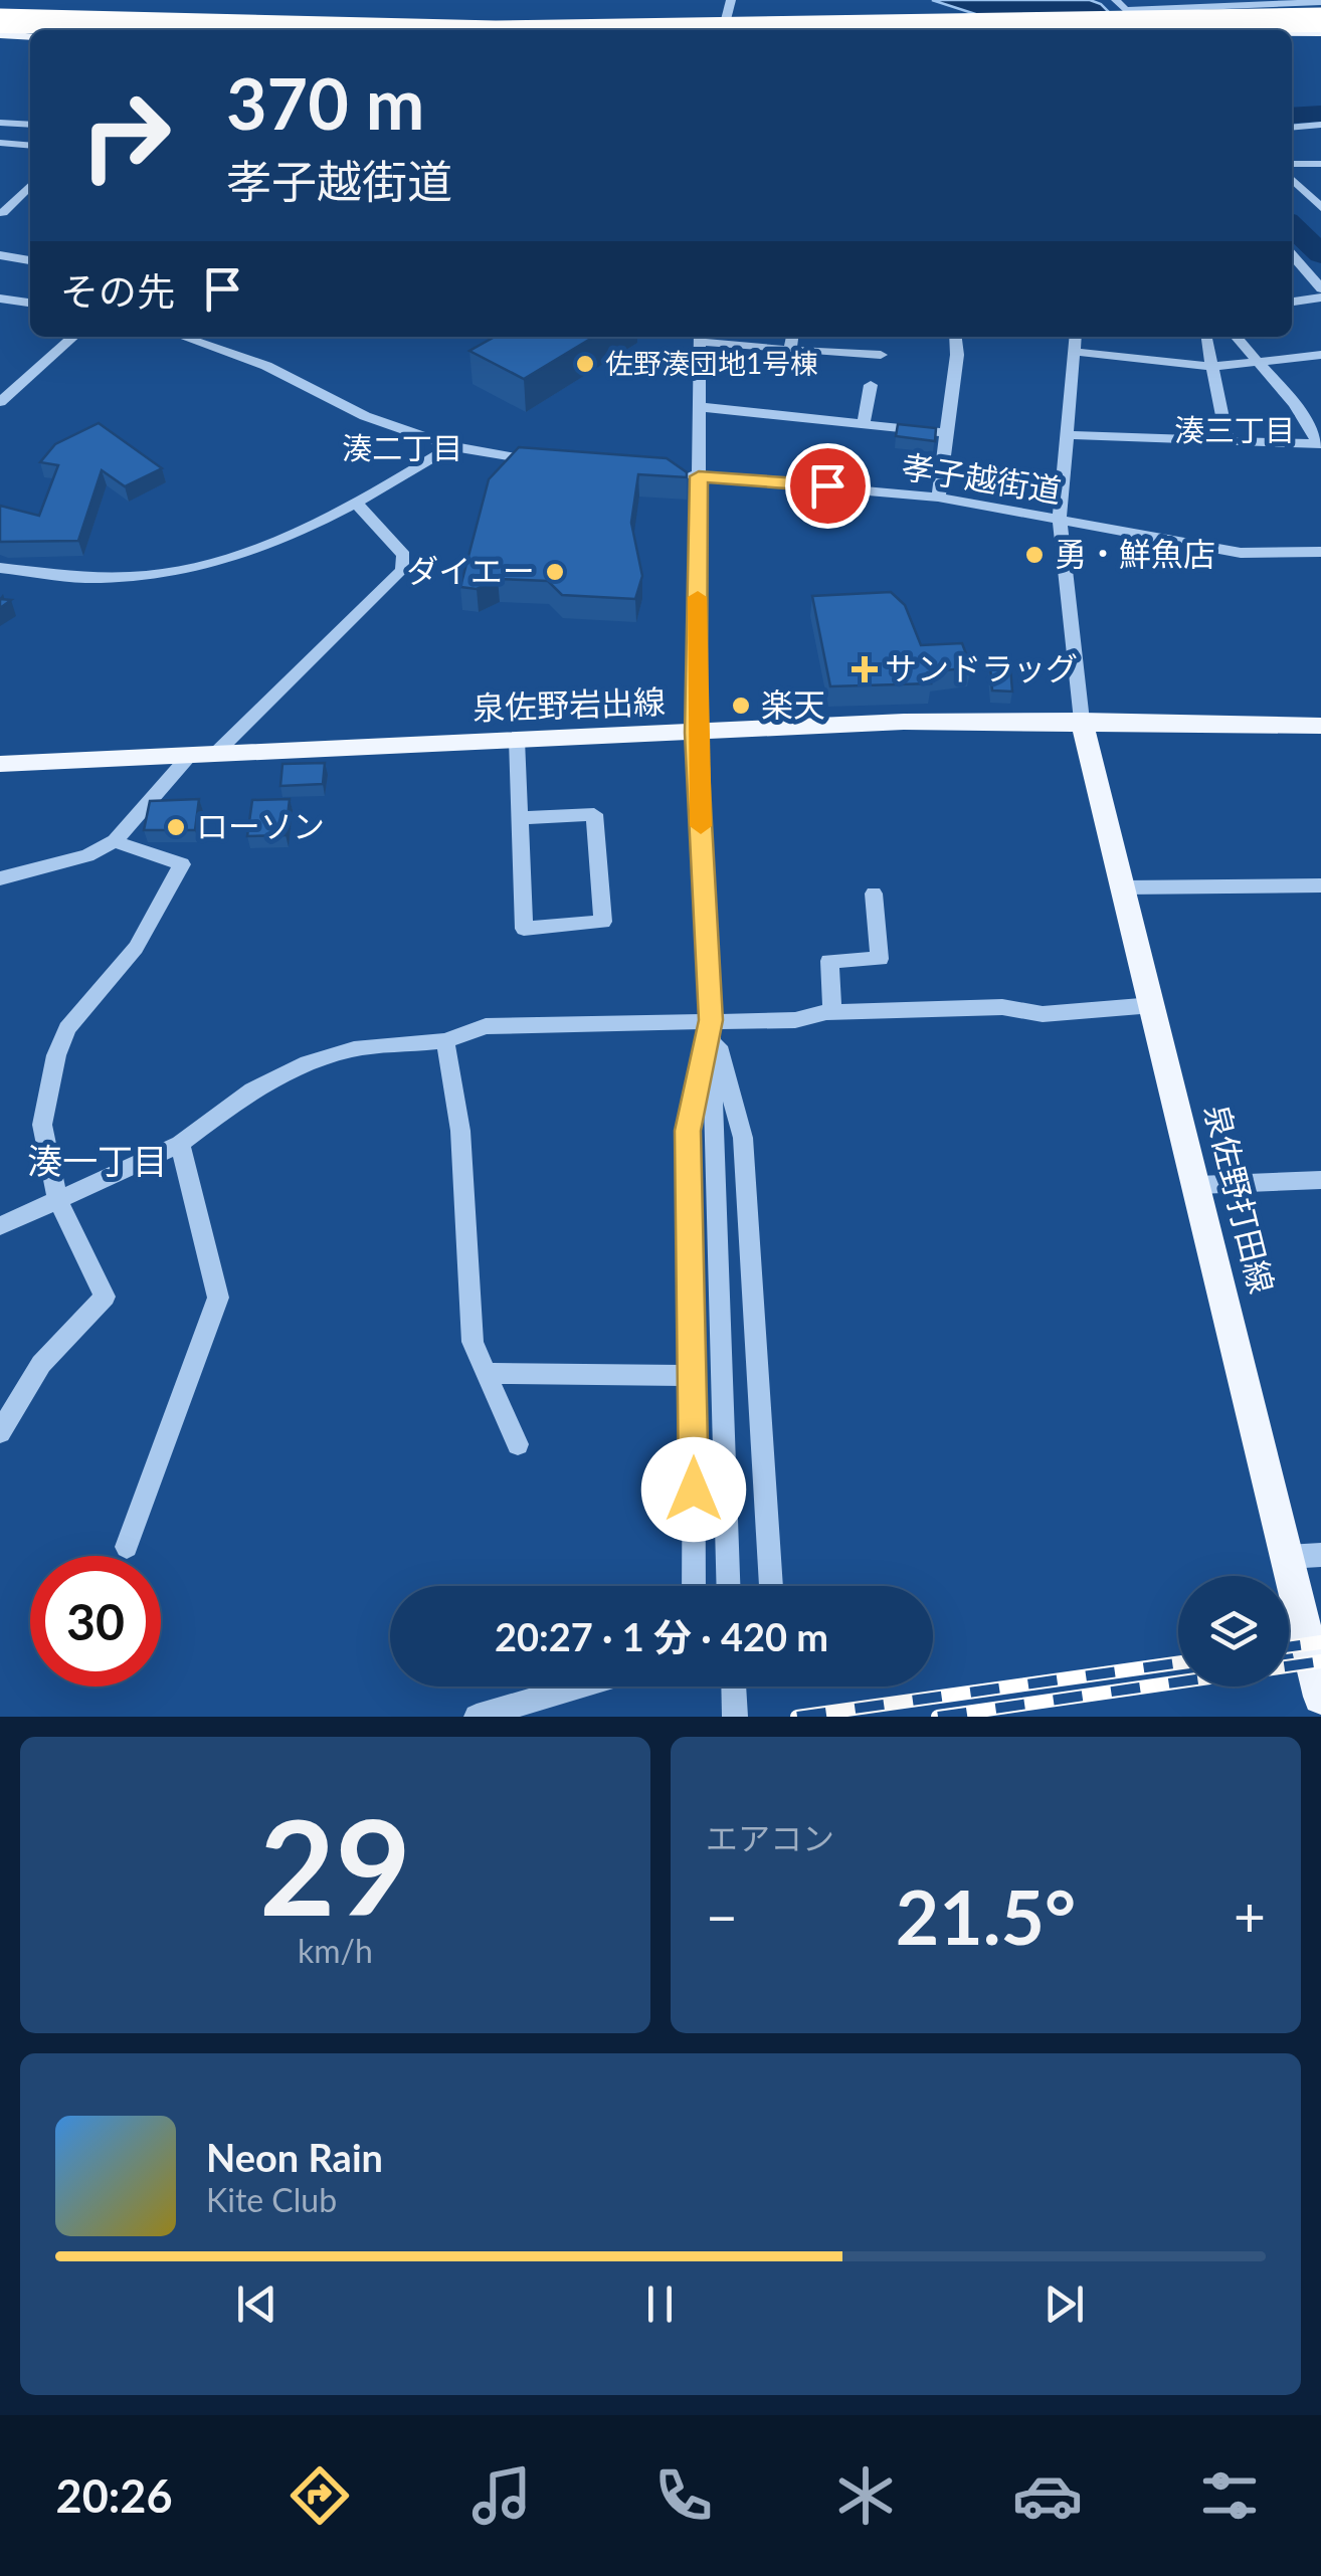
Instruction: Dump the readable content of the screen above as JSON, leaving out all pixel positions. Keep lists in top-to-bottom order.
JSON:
{
  "streets": {
    "main road": ["泉佐野岩出線", "泉佐野打田線"],
    "street": ["孝子越街道"]
  },
  "crossings": [
    ["泉佐野岩出線", "泉佐野打田線"]
  ],
  "districts": ["湊三丁目", "湊二丁目", "湊一丁目"],
  "places": {
    "other": [
      "佐野湊団地1号棟",
      "勇・鮮魚店",
      "ダイエー",
      "楽天",
      "ローソン"
    ],
    "health": ["サンドラッグ"]
  },
  "page": {
    "turn": ["370 m", "孝子越街道"],
    "then": "その先",
    "limit": "30",
    "trip": "20:27 · 1 分 · 420 m",
    "tile": [
      ["29", "km/h"],
      "エアコン"
    ],
    "heat": ["−", "21.5°", "+"],
    "song": ["Neon Rain", "Kite Club"],
    "tabs": "20:26"
  }
}
